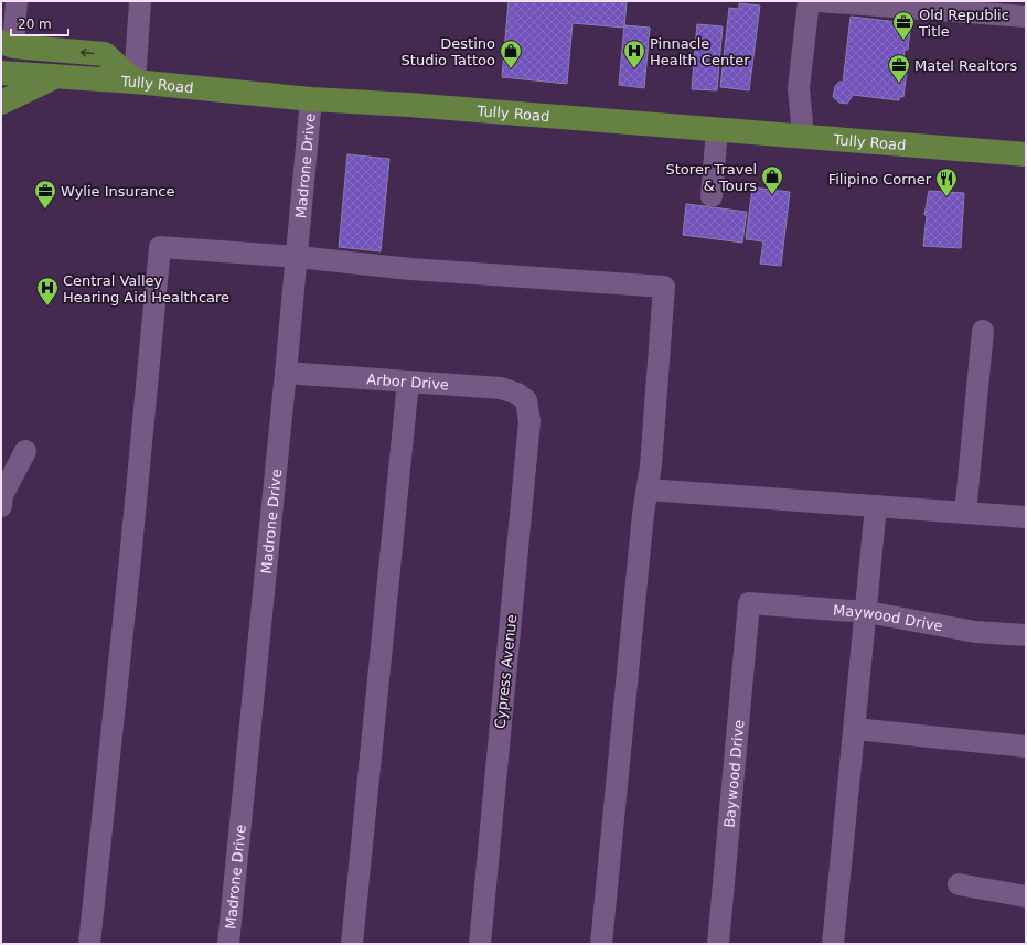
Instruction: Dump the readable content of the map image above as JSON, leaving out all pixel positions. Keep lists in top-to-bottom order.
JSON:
{
  "streets": {
    "main road": ["Tully Road"],
    "street": [
      "Madrone Drive",
      "Arbor Drive",
      "Maywood Drive",
      "Cypress Avenue",
      "Baywood Drive"
    ]
  },
  "crossings": [
    ["Tully Road", "Madrone Drive"],
    ["Madrone Drive", "Arbor Drive"],
    ["Arbor Drive", "Cypress Avenue"],
    ["Maywood Drive", "Baywood Drive"]
  ],
  "places": {
    "office": ["Old Republic Title", "Matel Realtors", "Wylie Insurance"],
    "shop": ["Destino Studio Tattoo", "Storer Travel & Tours"],
    "hospital": ["Pinnacle Health Center", "Central Valley Hearing Aid Healthcare"],
    "restaurant": ["Filipino Corner"]
  },
  "scale_bar": "20 m"
}
